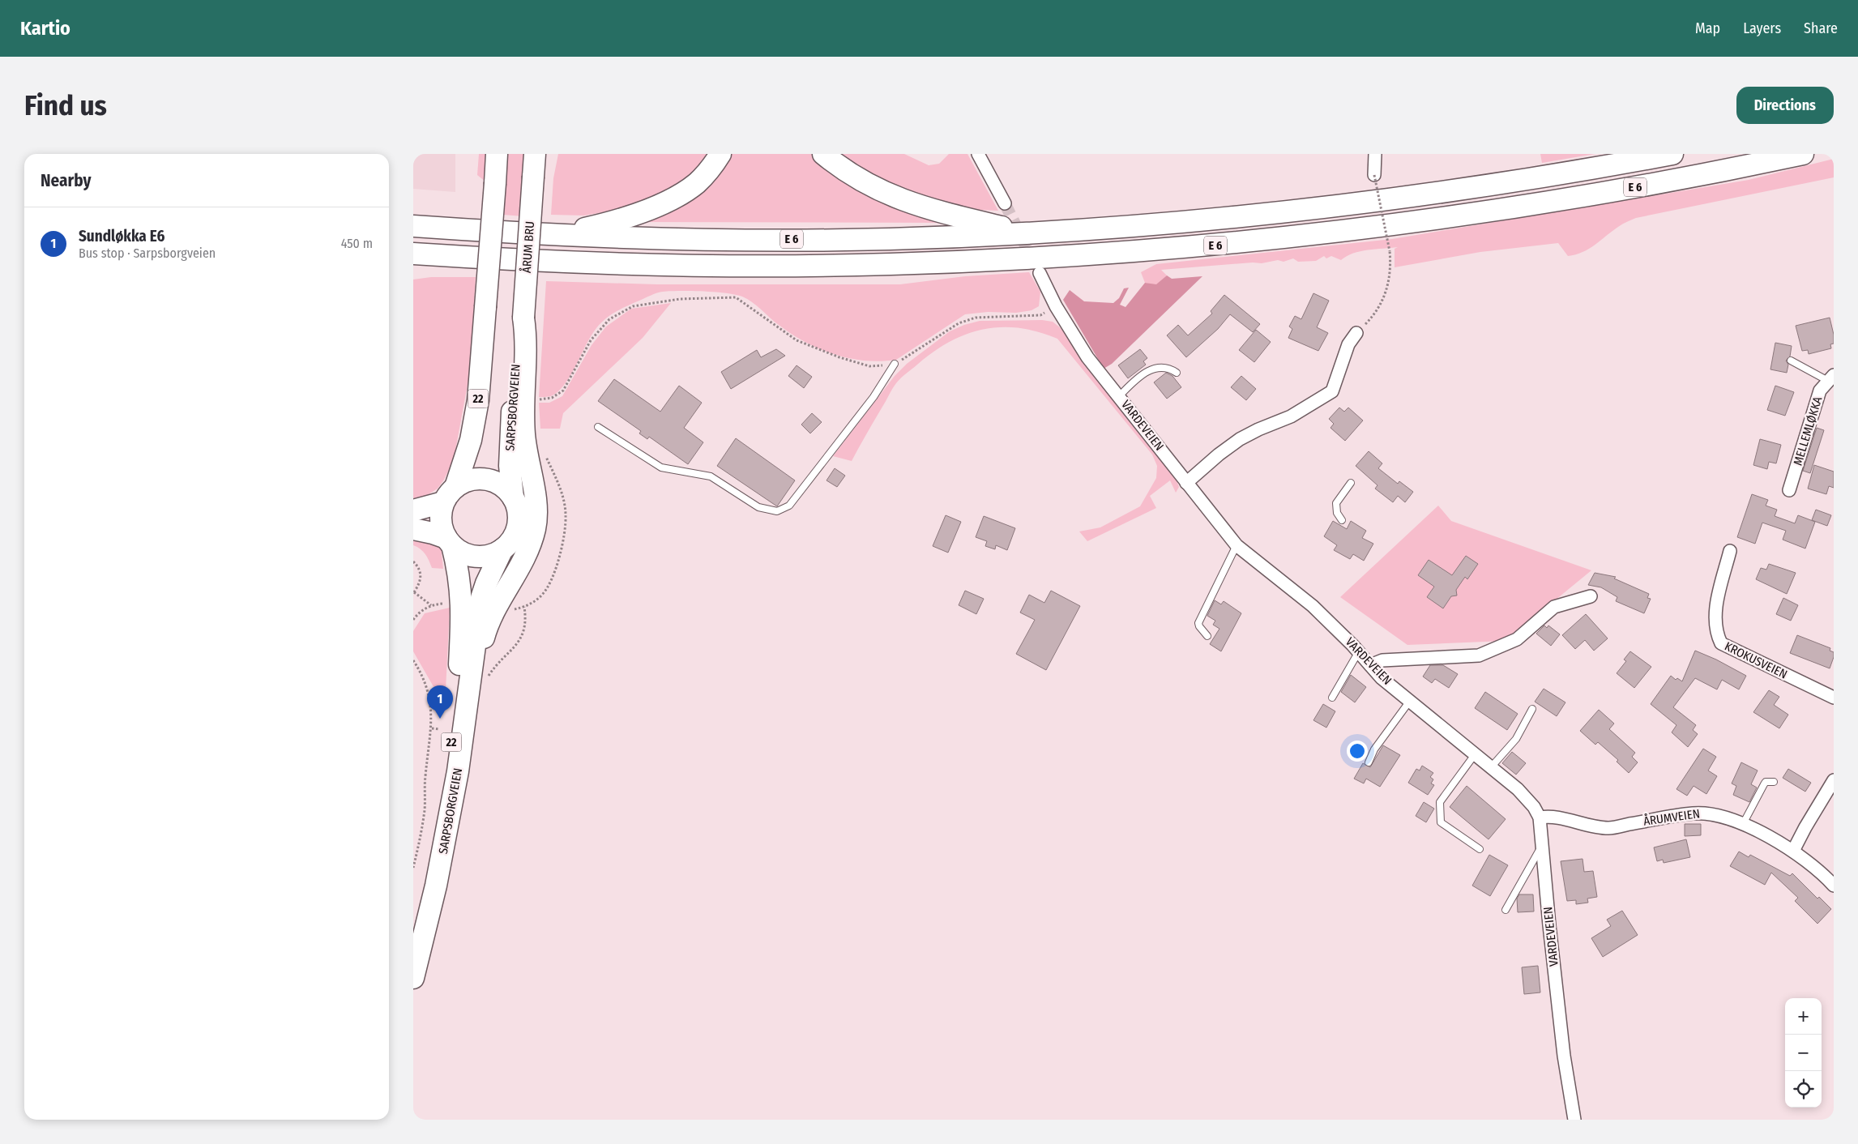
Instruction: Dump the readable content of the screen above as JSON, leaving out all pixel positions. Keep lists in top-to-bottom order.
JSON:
{
  "streets": {
    "highway": [
      "E 6",
      "ÅRUM BRU",
      "22",
      "SARPSBORGVEIEN"
    ],
    "street": [
      "VARDEVEIEN",
      "MELLEMLØKKA",
      "KROKUSVEIEN",
      "ÅRUMVEIEN"
    ]
  },
  "crossings": [
    ["ÅRUM BRU", "22"],
    ["ÅRUM BRU", "SARPSBORGVEIEN"],
    ["22", "SARPSBORGVEIEN"],
    ["VARDEVEIEN", "ÅRUMVEIEN"]
  ],
  "page": {
    "header": "Kartio",
    "nav": ["Map", "Layers", "Share"],
    "buttons": "Directions",
    "title": "Find us",
    "heading": "Nearby",
    "list": [
      {
        "mark": "1",
        "name": "Sundløkka E6",
        "note": "Bus stop · Sarpsborgveien",
        "value": "450 m"
      }
    ],
    "pins": "1",
    "map_buttons": ["+", "−"]
  }
}
